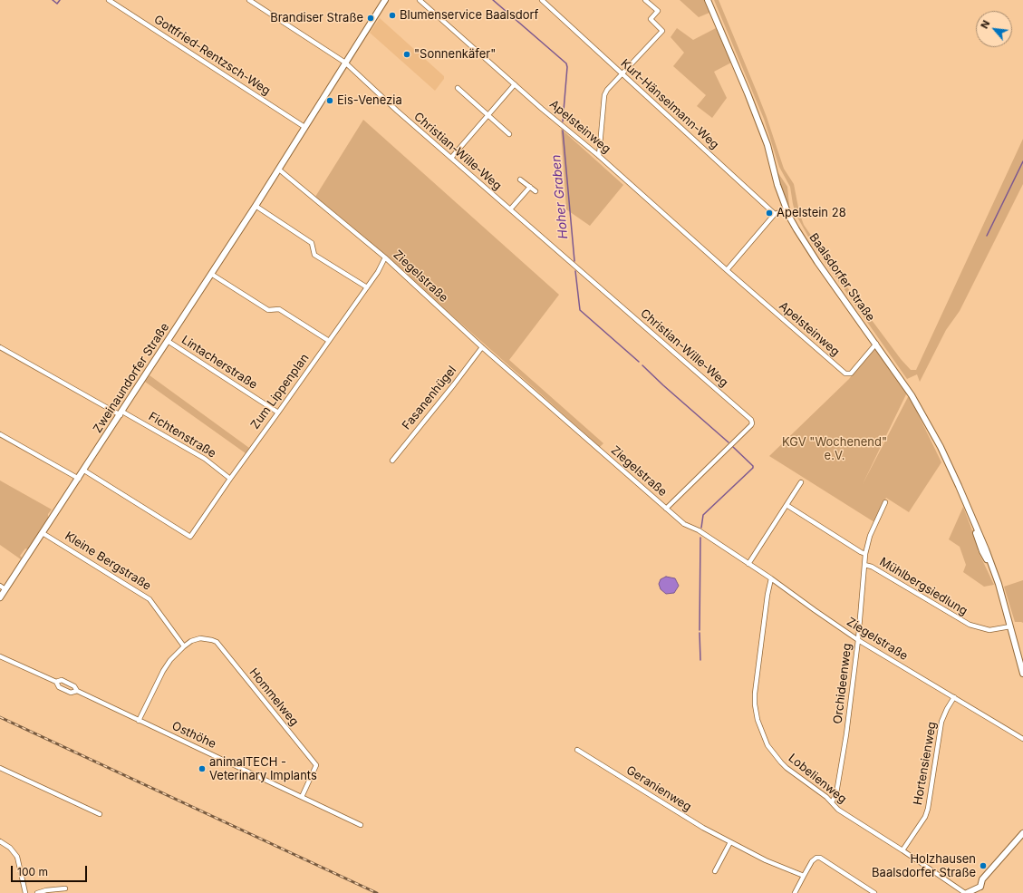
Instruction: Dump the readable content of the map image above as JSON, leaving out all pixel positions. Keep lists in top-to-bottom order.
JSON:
{
  "streets": {
    "main road": ["Baalsdorfer Straße", "Zweinaundorfer Straße"],
    "street": [
      "Gottfried-Rentzsch-Weg",
      "Kurt-Hänselmann-Weg",
      "Apelsteinweg",
      "Christian-Wille-Weg",
      "Ziegelstraße",
      "Lintacherstraße",
      "Zum Lippenplan",
      "Fasanenhügel",
      "Fichtenstraße",
      "Kleine Bergstraße",
      "Mühlbergsiedlung",
      "Orchideenweg",
      "Hommelweg",
      "Osthöhe",
      "Hortensienweg",
      "Lobelienweg",
      "Geranienweg"
    ]
  },
  "crossings": [
    ["Apelsteinweg", "Baalsdorfer Straße"],
    ["Christian-Wille-Weg", "Ziegelstraße"],
    ["Ziegelstraße", "Zweinaundorfer Straße"],
    ["Ziegelstraße", "Zum Lippenplan"],
    ["Ziegelstraße", "Fasanenhügel"],
    ["Ziegelstraße", "Orchideenweg"],
    ["Ziegelstraße", "Hortensienweg"],
    ["Ziegelstraße", "Lobelienweg"],
    ["Baalsdorfer Straße", "Mühlbergsiedlung"],
    ["Lintacherstraße", "Zweinaundorfer Straße"],
    ["Lintacherstraße", "Zum Lippenplan"],
    ["Zweinaundorfer Straße", "Zum Lippenplan"],
    ["Zweinaundorfer Straße", "Fichtenstraße"],
    ["Zweinaundorfer Straße", "Kleine Bergstraße"],
    ["Zum Lippenplan", "Fichtenstraße"],
    ["Kleine Bergstraße", "Hommelweg"],
    ["Mühlbergsiedlung", "Orchideenweg"],
    ["Orchideenweg", "Lobelienweg"],
    ["Hommelweg", "Osthöhe"],
    ["Hortensienweg", "Lobelienweg"]
  ],
  "water": ["Hoher Graben"],
  "parks": ["KGV \"Wochenend\" e.V."],
  "places": [
    "Blumenservice Baalsdorf",
    "Brandiser Straße",
    "\"Sonnenkäfer\"",
    "Eis-Venezia",
    "Apelstein 28",
    "animalTECH - Veterinary Implants",
    "Holzhausen Baalsdorfer Straße"
  ],
  "scale_bar": "100 m",
  "north": "top left"
}
